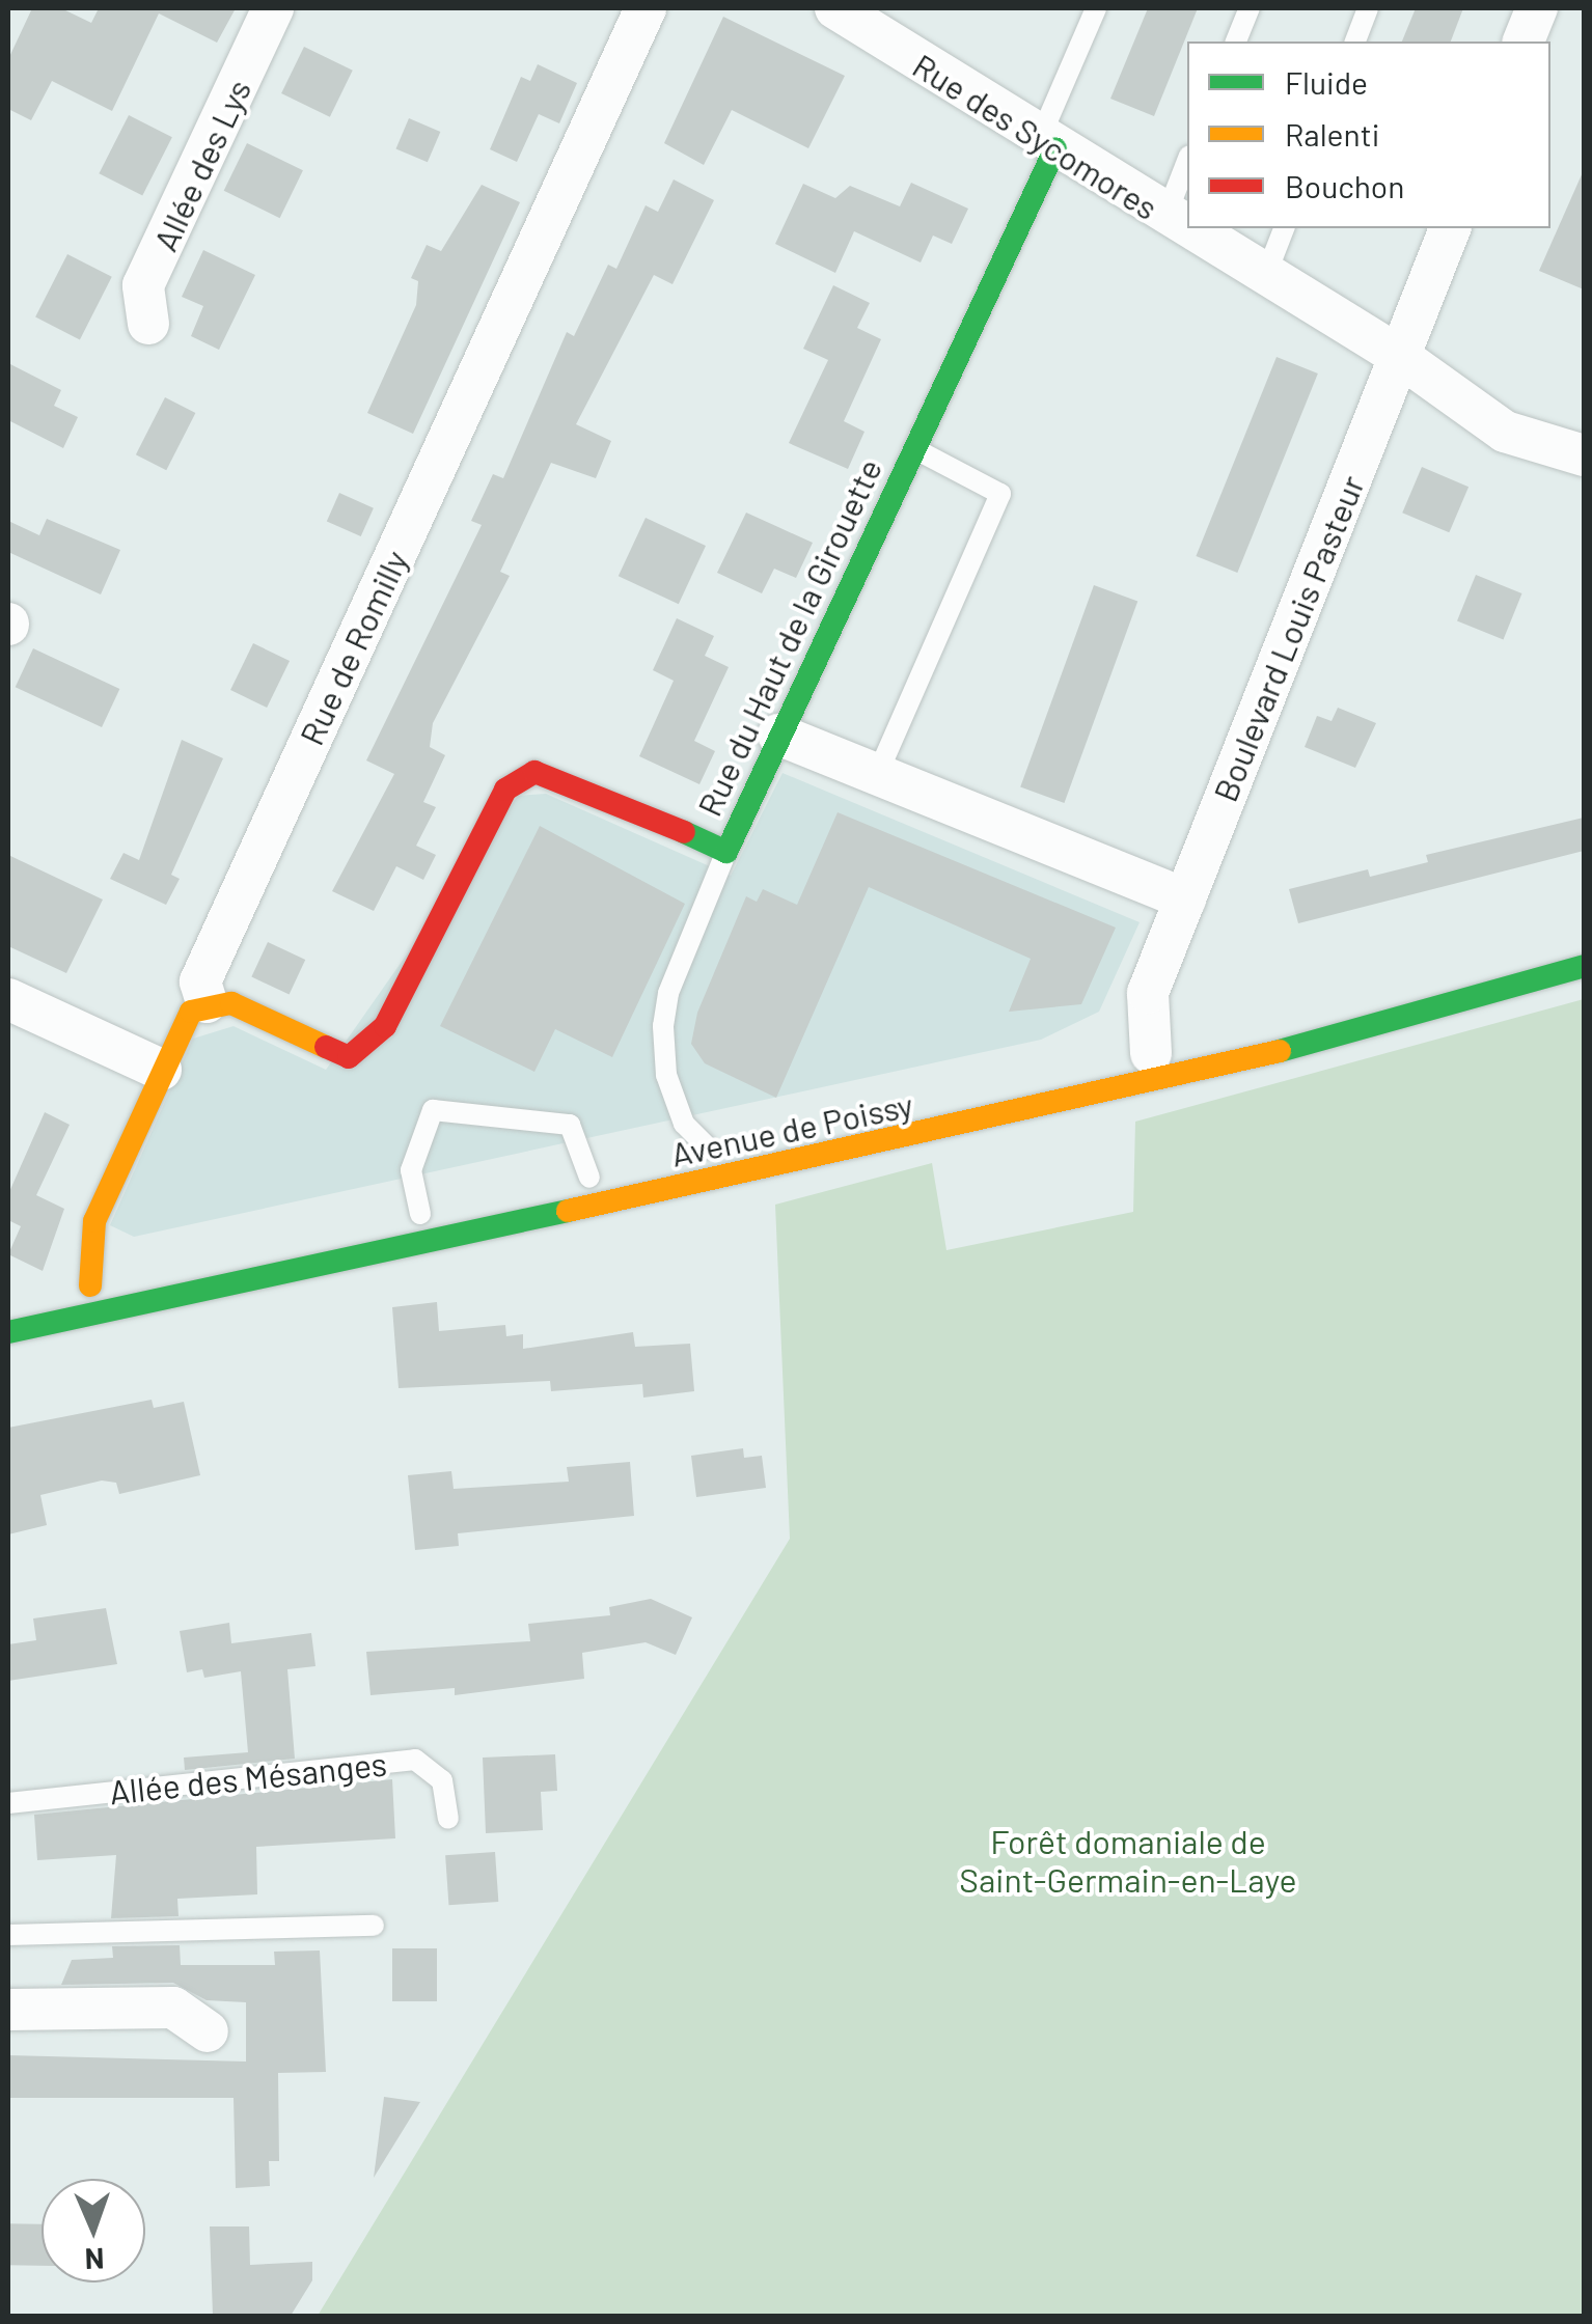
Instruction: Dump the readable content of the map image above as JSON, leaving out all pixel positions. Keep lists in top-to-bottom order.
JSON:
{
  "streets": {
    "main road": ["Rue du Haut de la Girouette", "Avenue de Poissy"],
    "street": [
      "Rue des Sycomores",
      "Allée des Lys",
      "Boulevard Louis Pasteur",
      "Rue de Romilly"
    ],
    "lane": ["Allée des Mésanges"]
  },
  "crossings": [
    ["Rue des Sycomores", "Rue du Haut de la Girouette"],
    ["Rue des Sycomores", "Boulevard Louis Pasteur"],
    ["Rue du Haut de la Girouette", "Rue de Romilly"],
    ["Boulevard Louis Pasteur", "Avenue de Poissy"]
  ],
  "parks": ["Forêt domaniale de Saint-Germain-en-Laye"],
  "legend": ["Fluide", "Ralenti", "Bouchon"],
  "north": "bottom"
}
